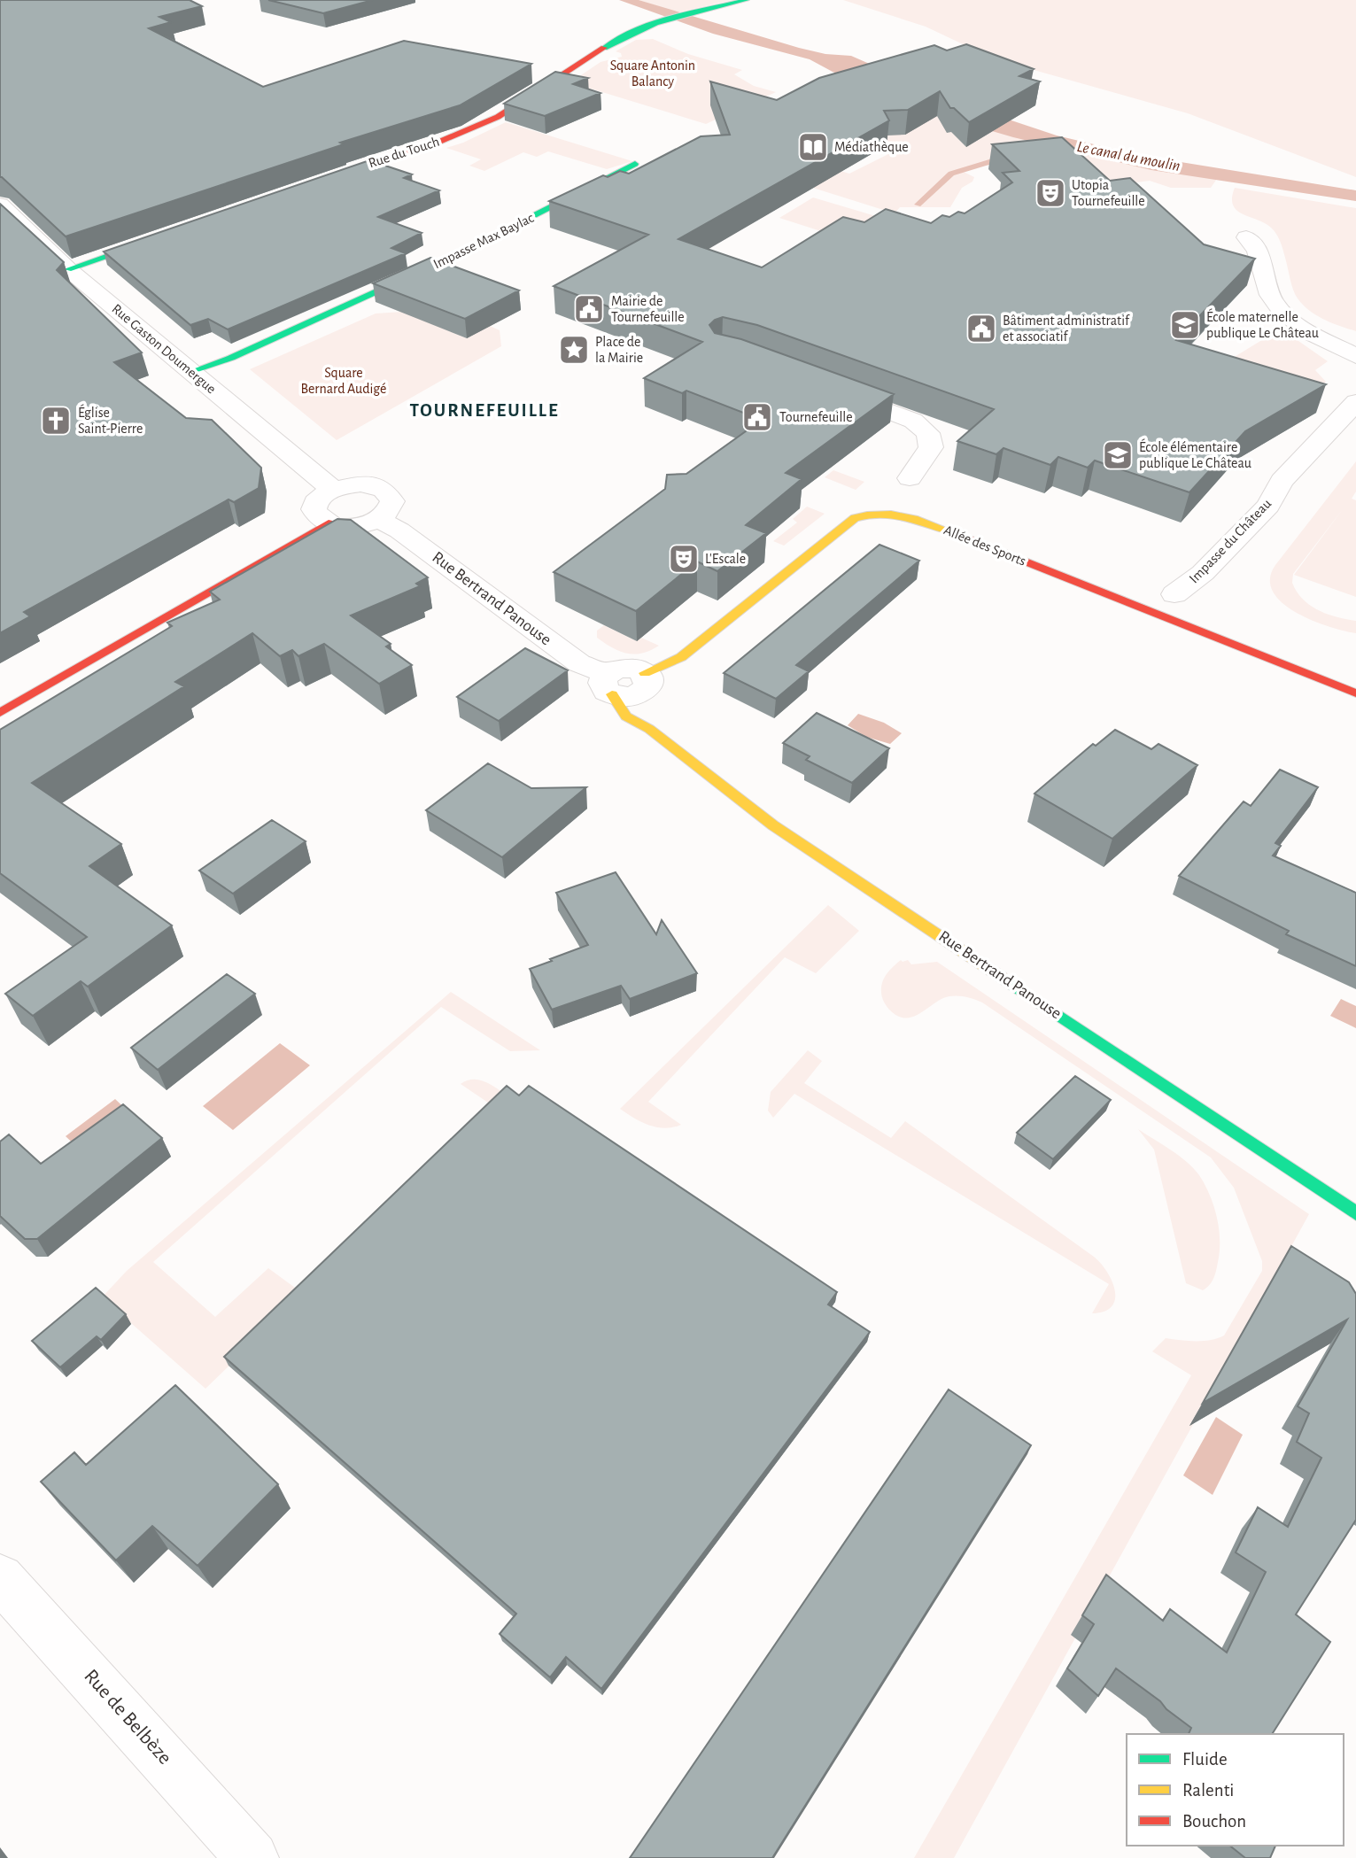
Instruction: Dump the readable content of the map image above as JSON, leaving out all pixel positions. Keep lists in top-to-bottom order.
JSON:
{
  "streets": {
    "street": [
      "Rue du Touch",
      "Impasse Max Baylac",
      "Rue Gaston Doumergue",
      "Impasse du Château",
      "Allée des Sports",
      "Rue Bertrand Panouse",
      "Rue de Belbèze"
    ]
  },
  "crossings": [
    ["Impasse Max Baylac", "Rue Gaston Doumergue"]
  ],
  "districts": ["TOURNEFEUILLE"],
  "water": ["Le canal du moulin"],
  "parks": ["Square Antonin Balancy", "Square Bernard Audigé"],
  "places": {
    "library": ["Médiathèque"],
    "theatre": ["Utopia Tournefeuille", "L'Escale"],
    "public building": ["Mairie de Tournefeuille", "Bâtiment administratif et associatif", "Tournefeuille"],
    "school or university": ["École maternelle publique Le Château", "École élémentaire publique Le Château"],
    "place": ["Place de la Mairie"],
    "church": ["Église Saint-Pierre"]
  },
  "legend": ["Fluide", "Ralenti", "Bouchon"]
}
